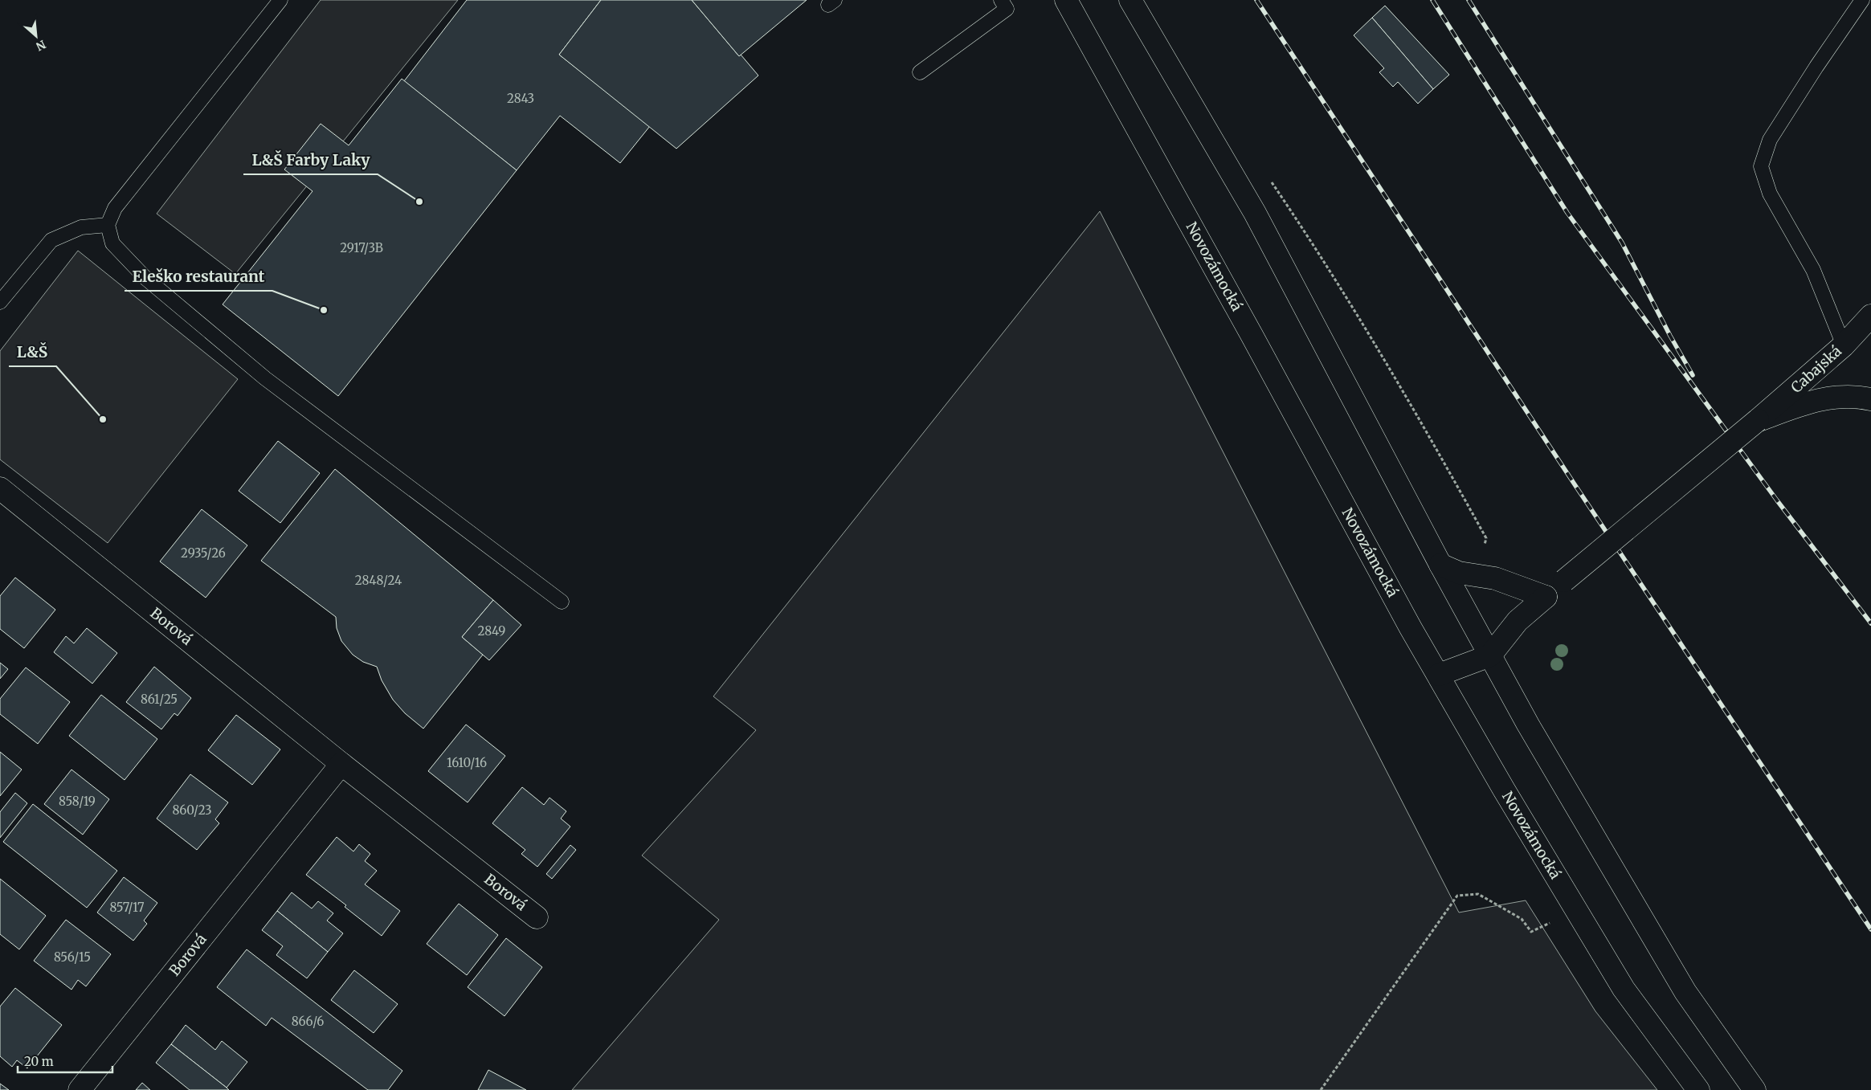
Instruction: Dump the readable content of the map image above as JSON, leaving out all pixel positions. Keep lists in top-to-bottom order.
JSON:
{
  "streets": {
    "main road": ["Novozámocká", "Cabajská", "Borová"]
  },
  "places": ["L&Š Farby Laky", "Eleško restaurant", "L&Š"],
  "house_numbers": [
    "2843",
    "2917/3B",
    "2935/26",
    "2848/24",
    "2849",
    "861/25",
    "1610/16",
    "858/19",
    "860/23",
    "857/17",
    "856/15",
    "866/6"
  ],
  "scale_bar": "20 m",
  "north": "bottom right"
}
